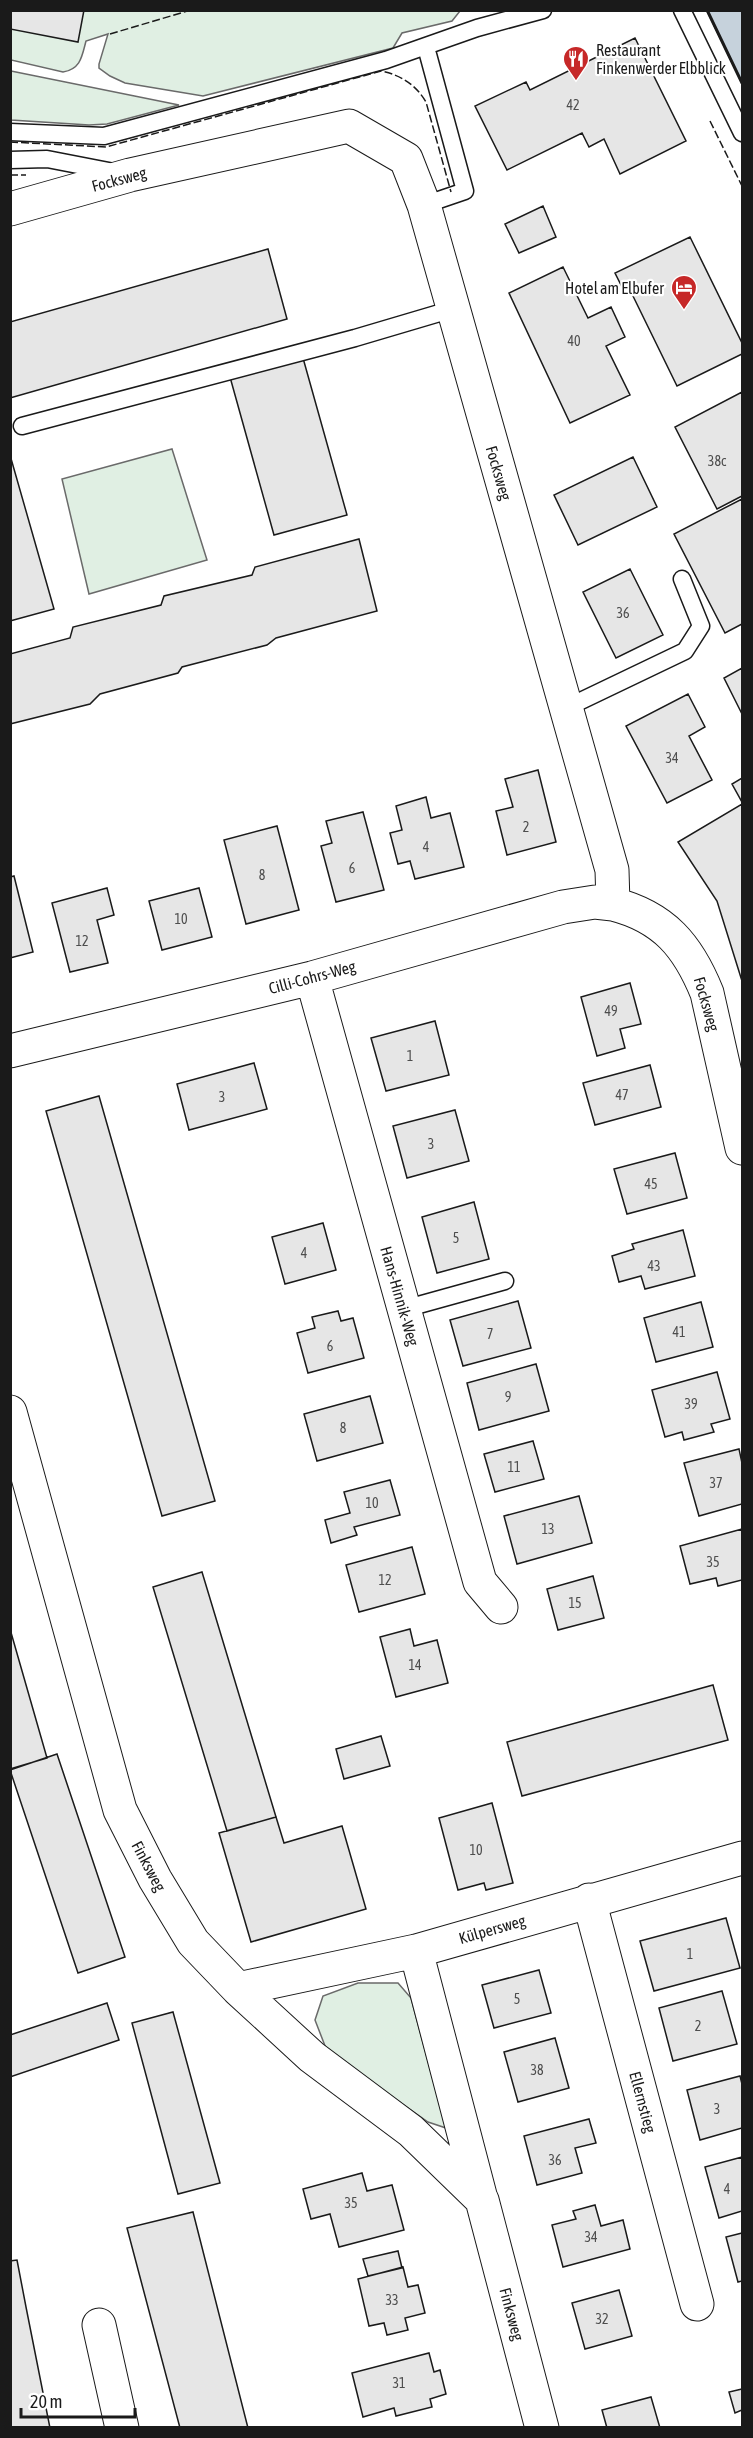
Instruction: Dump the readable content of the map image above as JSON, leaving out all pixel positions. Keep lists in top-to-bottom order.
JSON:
{
  "streets": {
    "street": [
      "Focksweg",
      "Cilli-Cohrs-Weg",
      "Hans-Hinnik-Weg",
      "Finksweg",
      "Külpersweg",
      "Ellernstieg"
    ]
  },
  "crossings": [
    ["Focksweg", "Cilli-Cohrs-Weg"],
    ["Cilli-Cohrs-Weg", "Hans-Hinnik-Weg"],
    ["Finksweg", "Külpersweg"],
    ["Külpersweg", "Ellernstieg"]
  ],
  "places": {
    "restaurant": ["Restaurant Finkenwerder Elbblick"],
    "hotel": ["Hotel am Elbufer"]
  },
  "house_numbers": [
    "42",
    "40",
    "38c",
    "36",
    "34",
    "2",
    "4",
    "6",
    "8",
    "10",
    "12",
    "49",
    "1",
    "47",
    "3",
    "3",
    "45",
    "5",
    "4",
    "43",
    "41",
    "7",
    "6",
    "9",
    "39",
    "8",
    "11",
    "37",
    "10",
    "13",
    "35",
    "12",
    "15",
    "14",
    "10",
    "1",
    "5",
    "2",
    "38",
    "3",
    "36",
    "4",
    "35",
    "34",
    "33",
    "32",
    "31"
  ],
  "scale_bar": "20 m"
}
